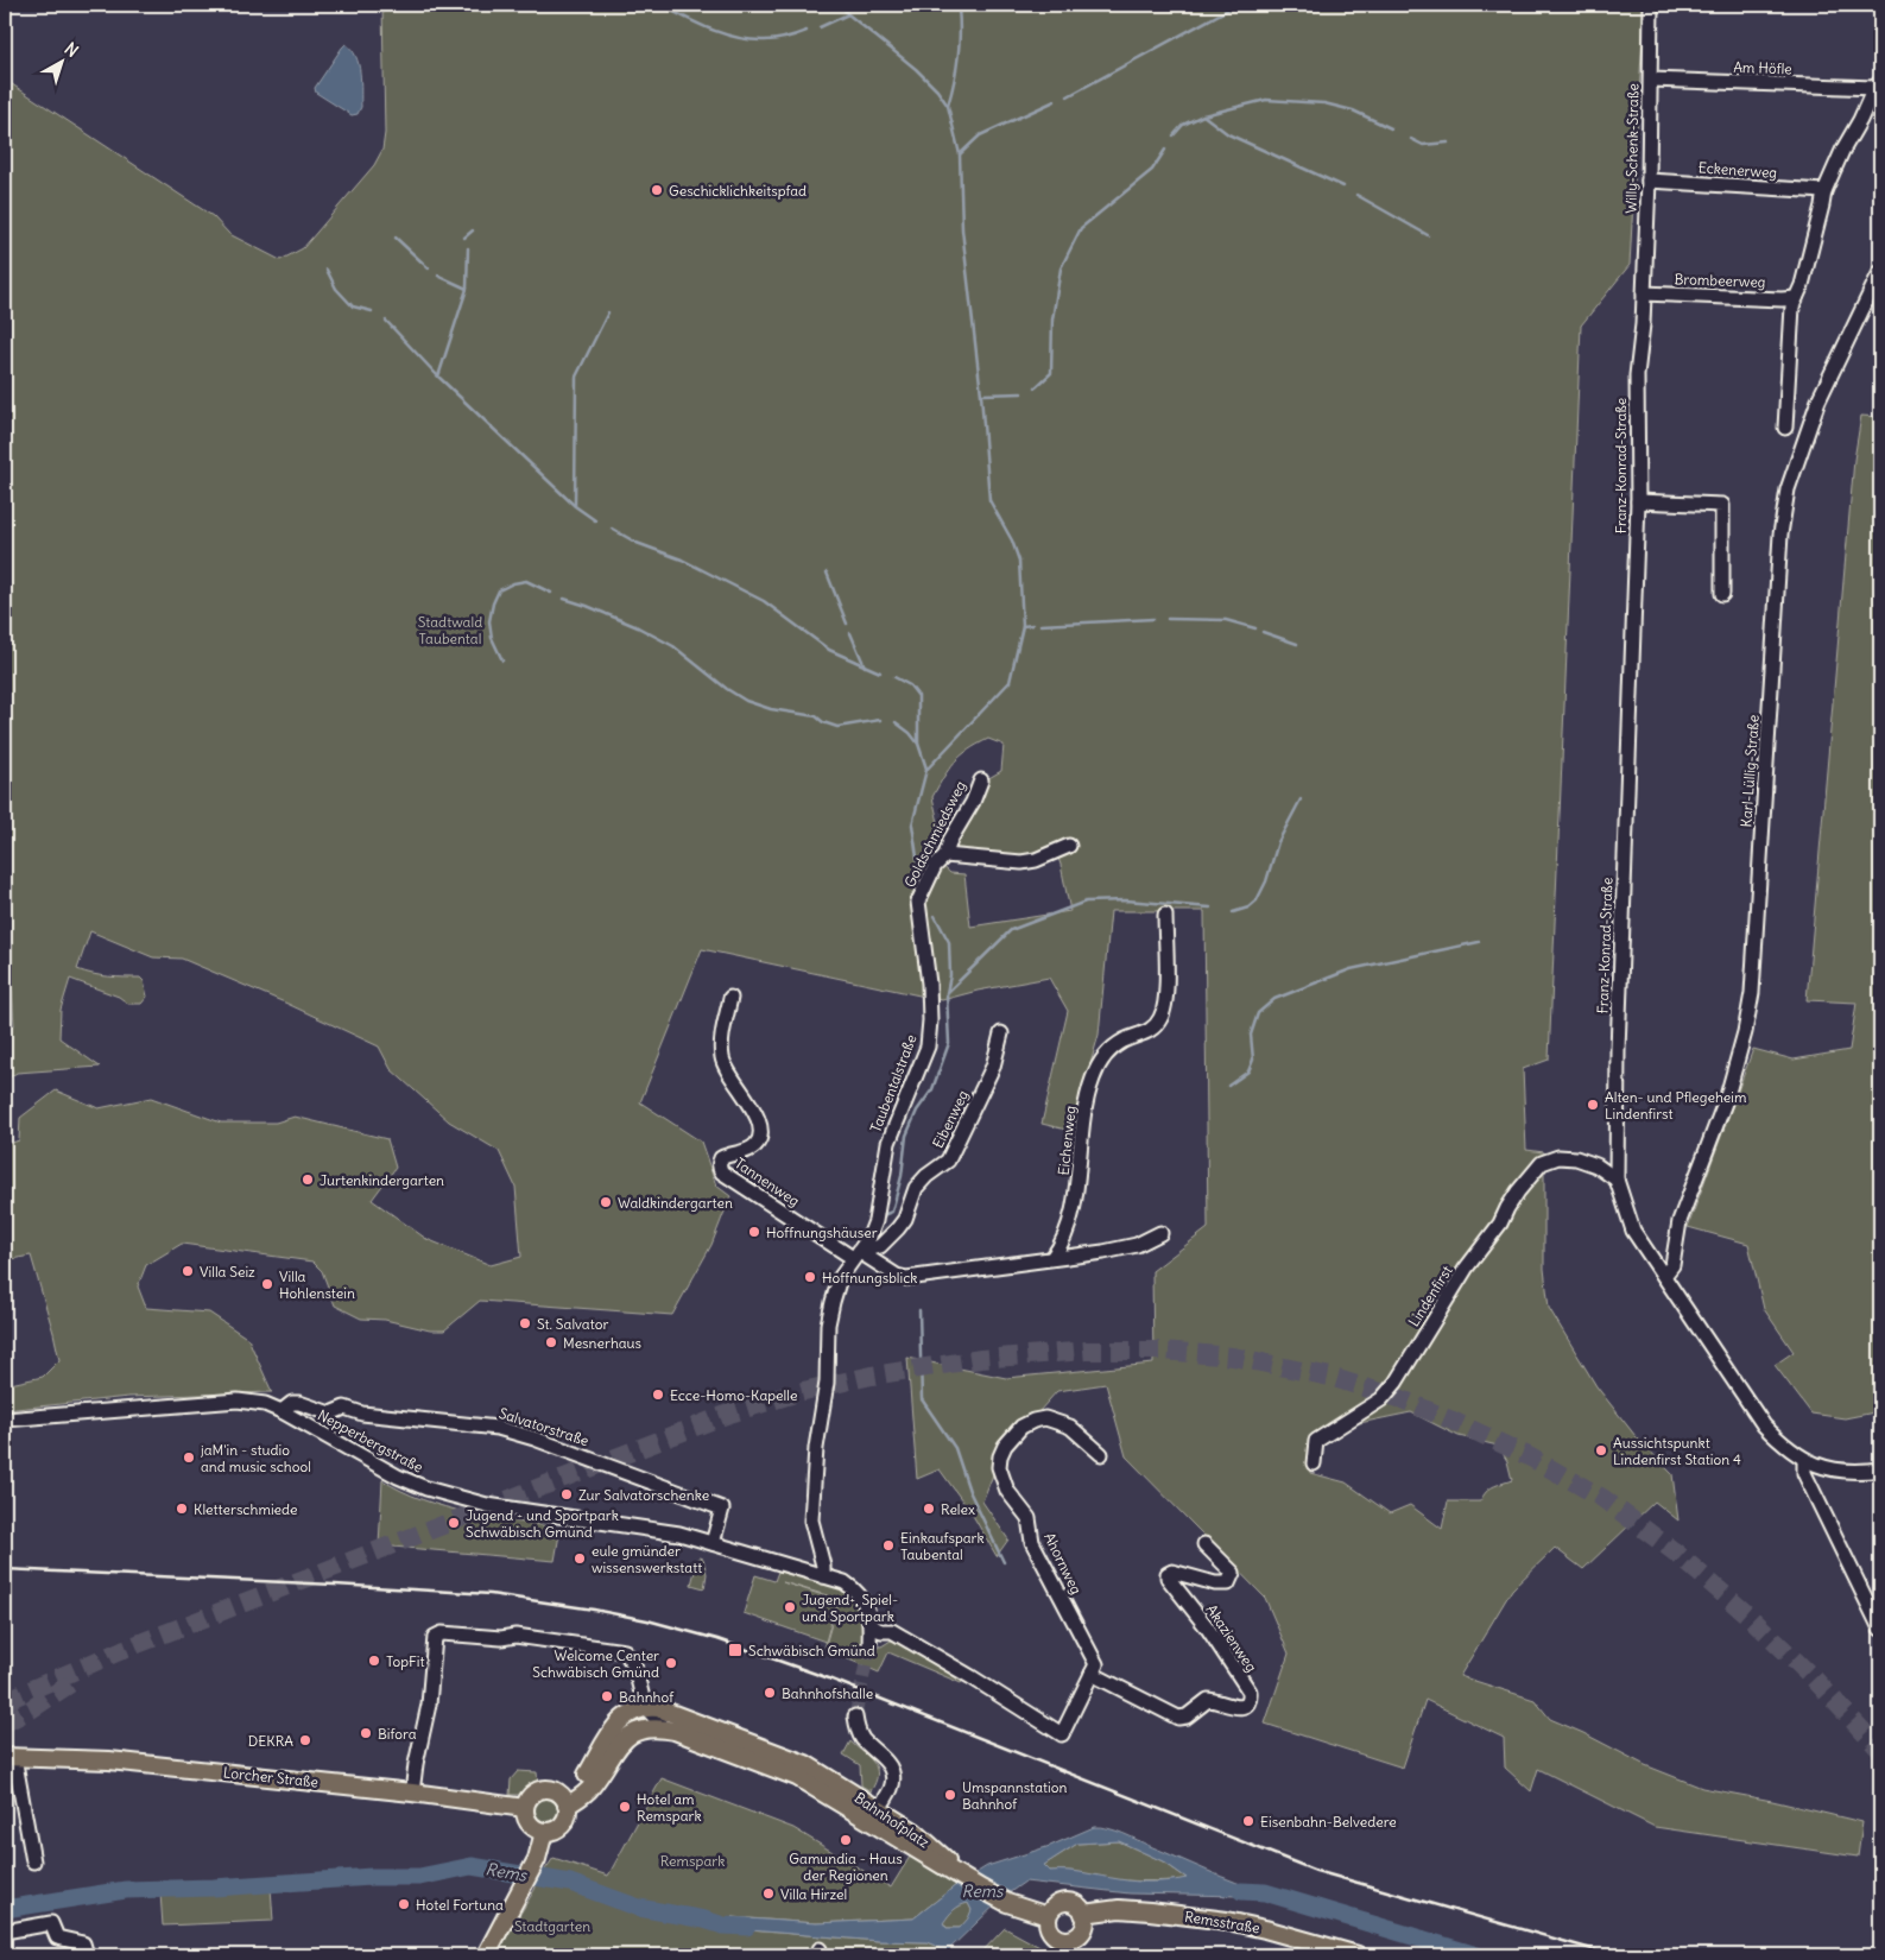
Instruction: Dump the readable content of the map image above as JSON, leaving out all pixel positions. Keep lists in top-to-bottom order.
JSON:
{
  "streets": {
    "main road": ["Lorcher Straße", "Bahnhofplatz", "Remsstraße"],
    "street": [
      "Am Höfle",
      "Willy-Schenk-Straße",
      "Eckenerweg",
      "Brombeerweg",
      "Franz-Konrad-Straße",
      "Karl-Lüllig-Straße",
      "Goldschmiedsweg",
      "Taubentalstraße",
      "Eibenweg",
      "Eichenweg",
      "Tannenweg",
      "Lindenfirst",
      "Salvatorstraße",
      "Nepperbergstraße",
      "Ahornweg",
      "Akazienweg"
    ]
  },
  "crossings": [
    ["Am Höfle", "Willy-Schenk-Straße"],
    ["Willy-Schenk-Straße", "Eckenerweg"],
    ["Willy-Schenk-Straße", "Brombeerweg"],
    ["Willy-Schenk-Straße", "Franz-Konrad-Straße"],
    ["Brombeerweg", "Franz-Konrad-Straße"],
    ["Franz-Konrad-Straße", "Karl-Lüllig-Straße"],
    ["Franz-Konrad-Straße", "Lindenfirst"],
    ["Goldschmiedsweg", "Taubentalstraße"],
    ["Taubentalstraße", "Eibenweg"],
    ["Taubentalstraße", "Tannenweg"],
    ["Taubentalstraße", "Nepperbergstraße"],
    ["Eibenweg", "Tannenweg"],
    ["Salvatorstraße", "Nepperbergstraße"],
    ["Ahornweg", "Akazienweg"],
    ["Lorcher Straße", "Bahnhofplatz"]
  ],
  "water": ["Rems"],
  "parks": ["Stadtwald Taubental", "Remspark", "Stadtgarten"],
  "places": {
    "other": [
      "Geschicklichkeitspfad",
      "Alten- und Pflegeheim Lindenfirst",
      "Jurtenkindergarten",
      "Waldkindergarten",
      "Hoffnungshäuser",
      "Villa Seiz",
      "Hoffnungsblick",
      "Villa Hohlenstein",
      "St. Salvator",
      "Mesnerhaus",
      "Ecce-Homo-Kapelle",
      "Aussichtspunkt Lindenfirst Station 4",
      "jaM'in - studio and music school",
      "Zur Salvatorschenke",
      "Kletterschmiede",
      "Relex",
      "Jugend - und Sportpark Schwäbisch Gmünd",
      "Einkaufspark Taubental",
      "eule gmünder wissenswerkstatt",
      "Jugend-, Spiel- und Sportpark",
      "TopFit",
      "Welcome Center Schwäbisch Gmünd",
      "Bahnhofshalle",
      "Bahnhof",
      "Bifora",
      "DEKRA",
      "Umspannstation Bahnhof",
      "Hotel am Remspark",
      "Eisenbahn-Belvedere",
      "Gamundia - Haus der Regionen",
      "Villa Hirzel",
      "Hotel Fortuna"
    ],
    "transit": ["Schwäbisch Gmünd"]
  },
  "north": "top right"
}
